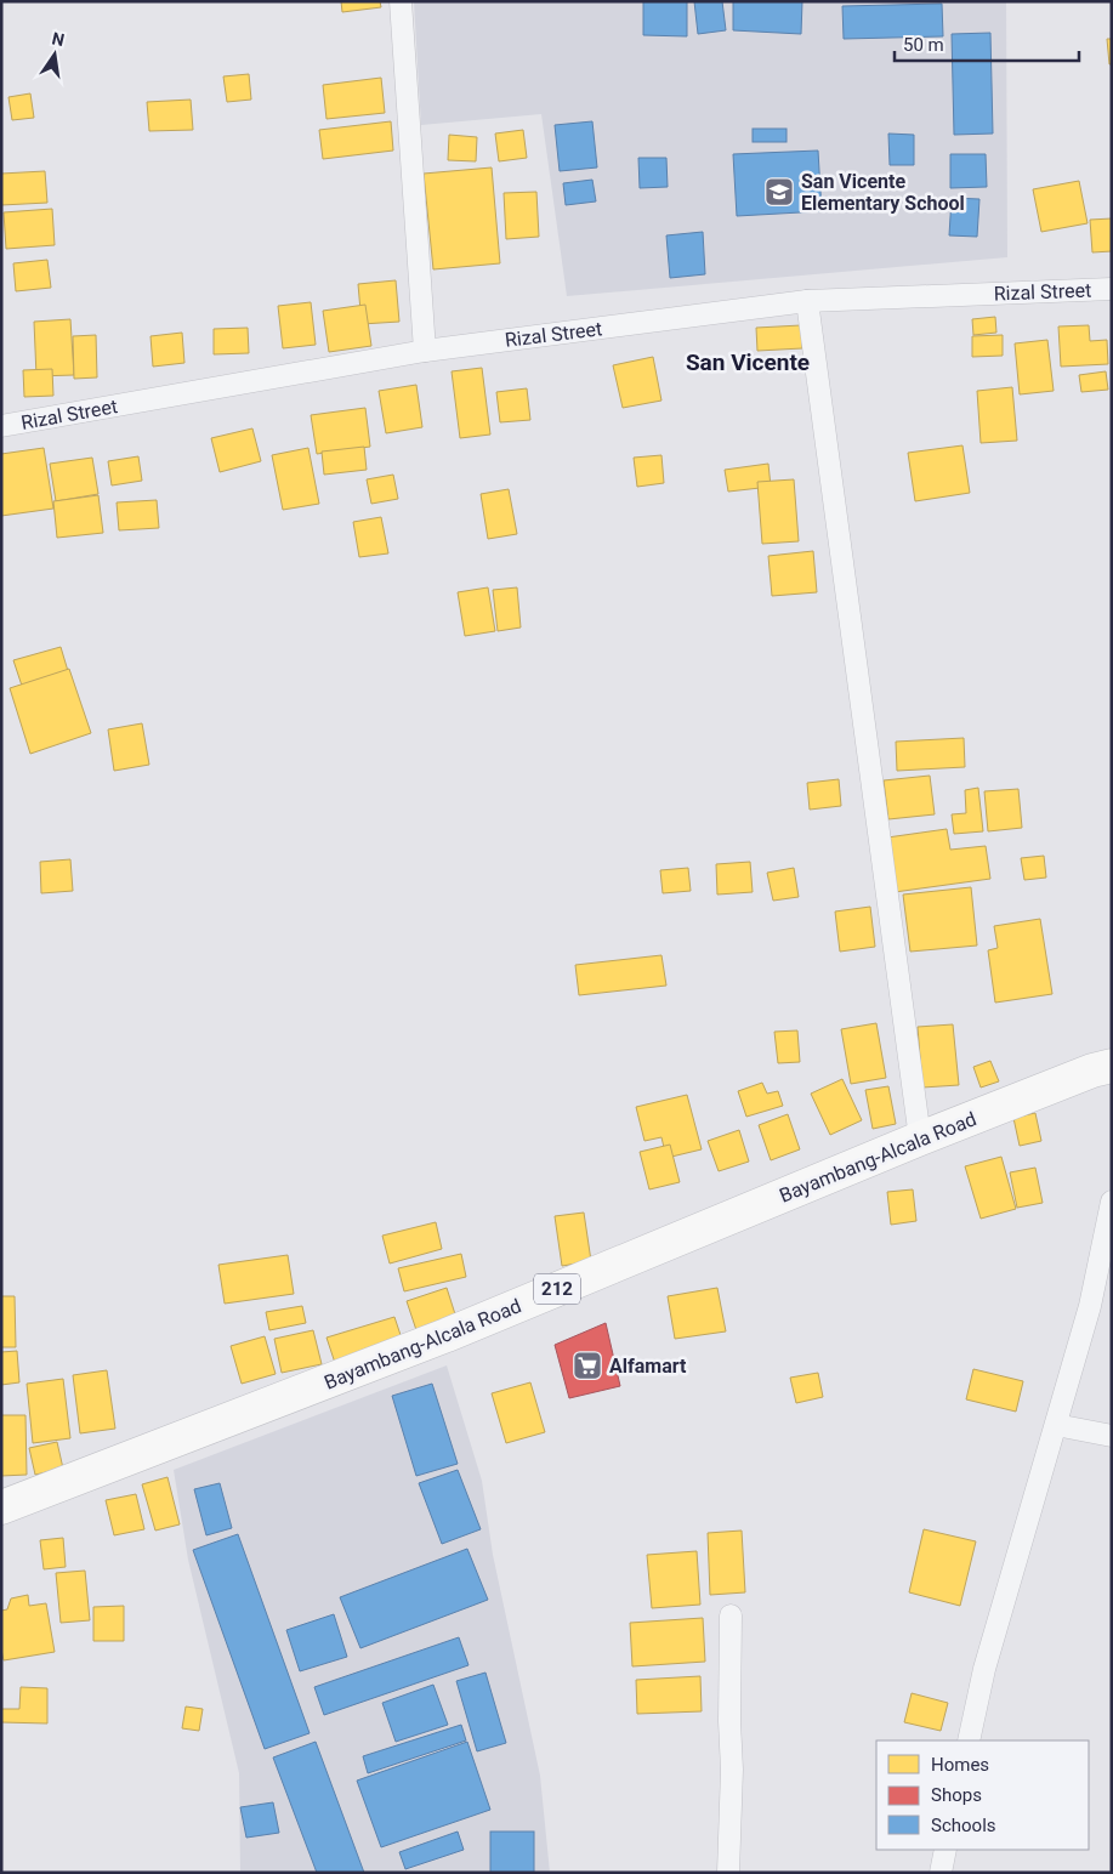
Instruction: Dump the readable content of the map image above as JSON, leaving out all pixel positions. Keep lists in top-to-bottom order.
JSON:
{
  "streets": {
    "main road": ["Bayambang-Alcala Road", "212"],
    "street": ["Rizal Street"]
  },
  "districts": ["San Vicente"],
  "places": {
    "school or university": ["San Vicente Elementary School"],
    "supermarket": ["Alfamart"]
  },
  "legend": ["Homes", "Shops", "Schools"],
  "scale_bar": "50 m",
  "north": "top"
}
